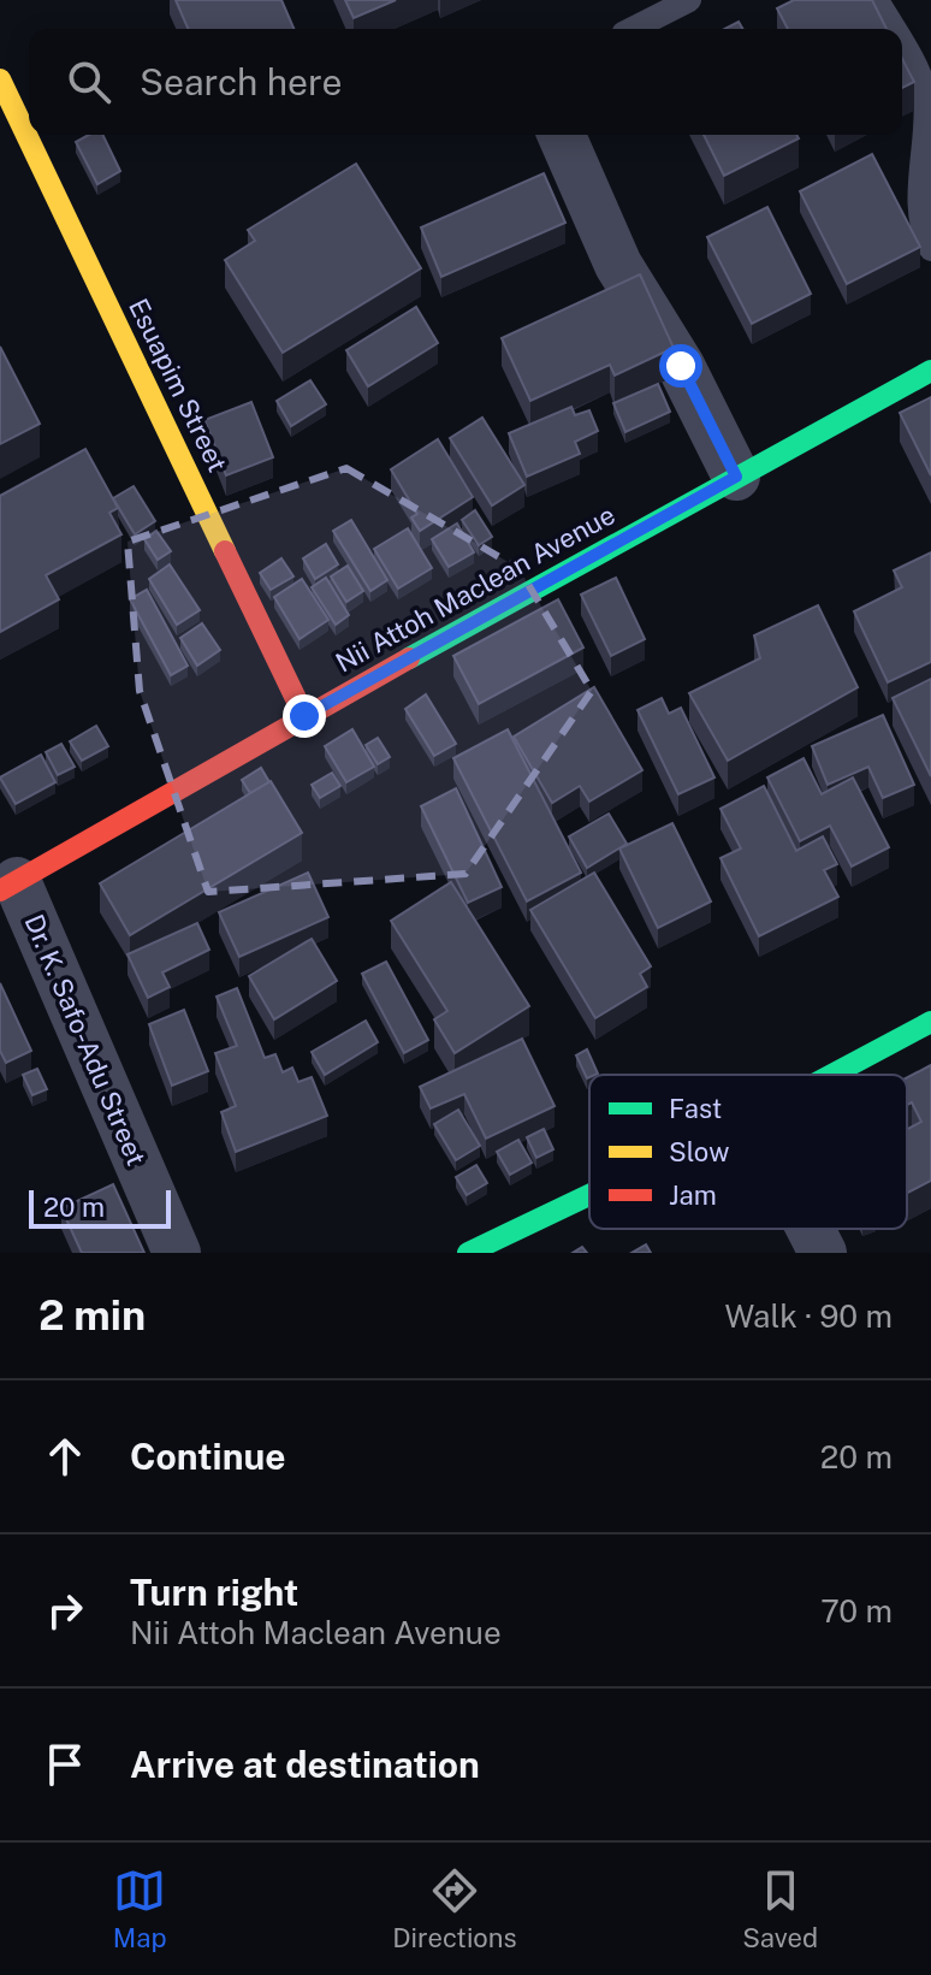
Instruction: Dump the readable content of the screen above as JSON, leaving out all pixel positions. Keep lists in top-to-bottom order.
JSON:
{
  "streets": {
    "street": ["Esuapim Street", "Nii Attoh Maclean Avenue", "Dr. K. Safo-Adu Street"]
  },
  "crossings": [
    ["Esuapim Street", "Nii Attoh Maclean Avenue"],
    ["Nii Attoh Maclean Avenue", "Dr. K. Safo-Adu Street"]
  ],
  "legend": ["Fast", "Slow", "Jam"],
  "scale_bar": "20 m",
  "page": {
    "search": "Search here",
    "scale": "20 m",
    "heading": ["2 min", "Walk · 90 m"],
    "list": [
      ["Continue", "20 m"],
      ["Turn right", "Nii Attoh Maclean Avenue", "70 m"],
      "Arrive at destination"
    ],
    "nav": ["Map", "Directions", "Saved"]
  }
}
